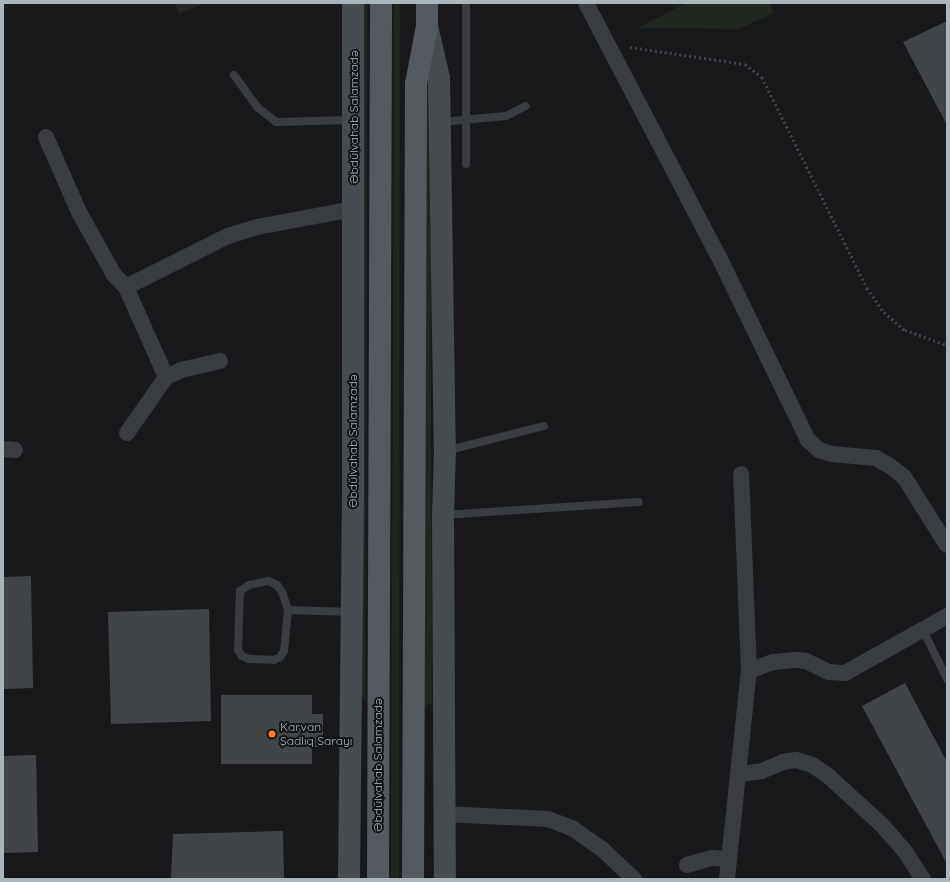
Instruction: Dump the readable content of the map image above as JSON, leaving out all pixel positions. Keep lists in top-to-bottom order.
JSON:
{
  "streets": {
    "main road": ["Əbdülvahab Salamzadə"]
  },
  "places": ["Karvan Şadlıq Sarayı"]
}
